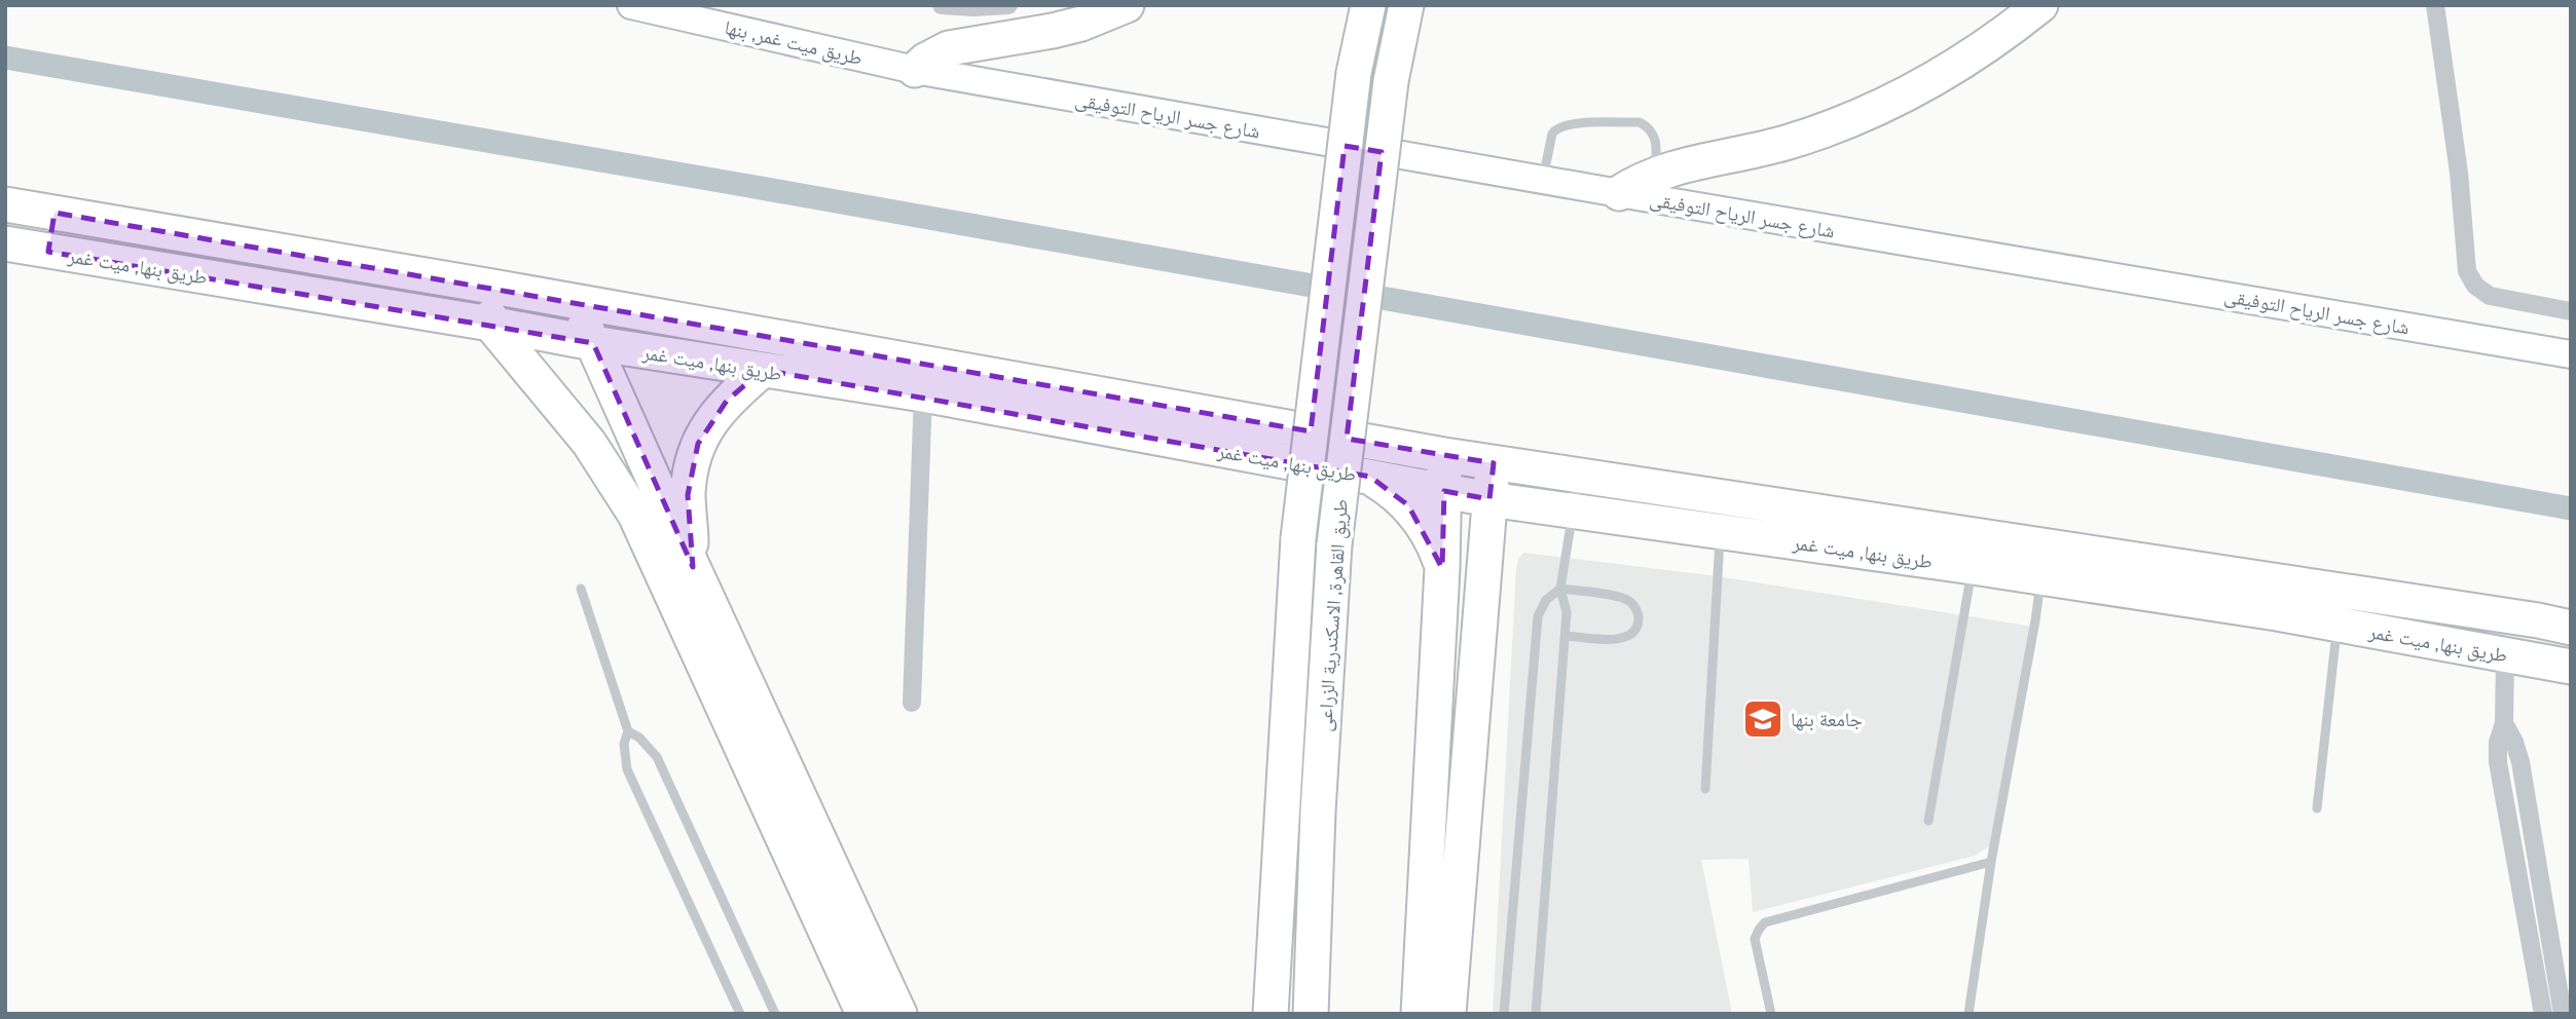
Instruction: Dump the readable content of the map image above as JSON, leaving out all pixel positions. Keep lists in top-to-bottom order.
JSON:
{
  "streets": {
    "highway": ["طريق بنها, ميت غمر", "طريق القاهرة, الاسكندرية الزراعى"],
    "main road": ["طريق ميت غمر, بنها", "شارع جسر الرياح التوفيقى"]
  },
  "crossings": [
    ["طريق ميت غمر, بنها", "شارع جسر الرياح التوفيقى"]
  ],
  "places": {
    "school or university": ["جامعة بنها"]
  }
}
